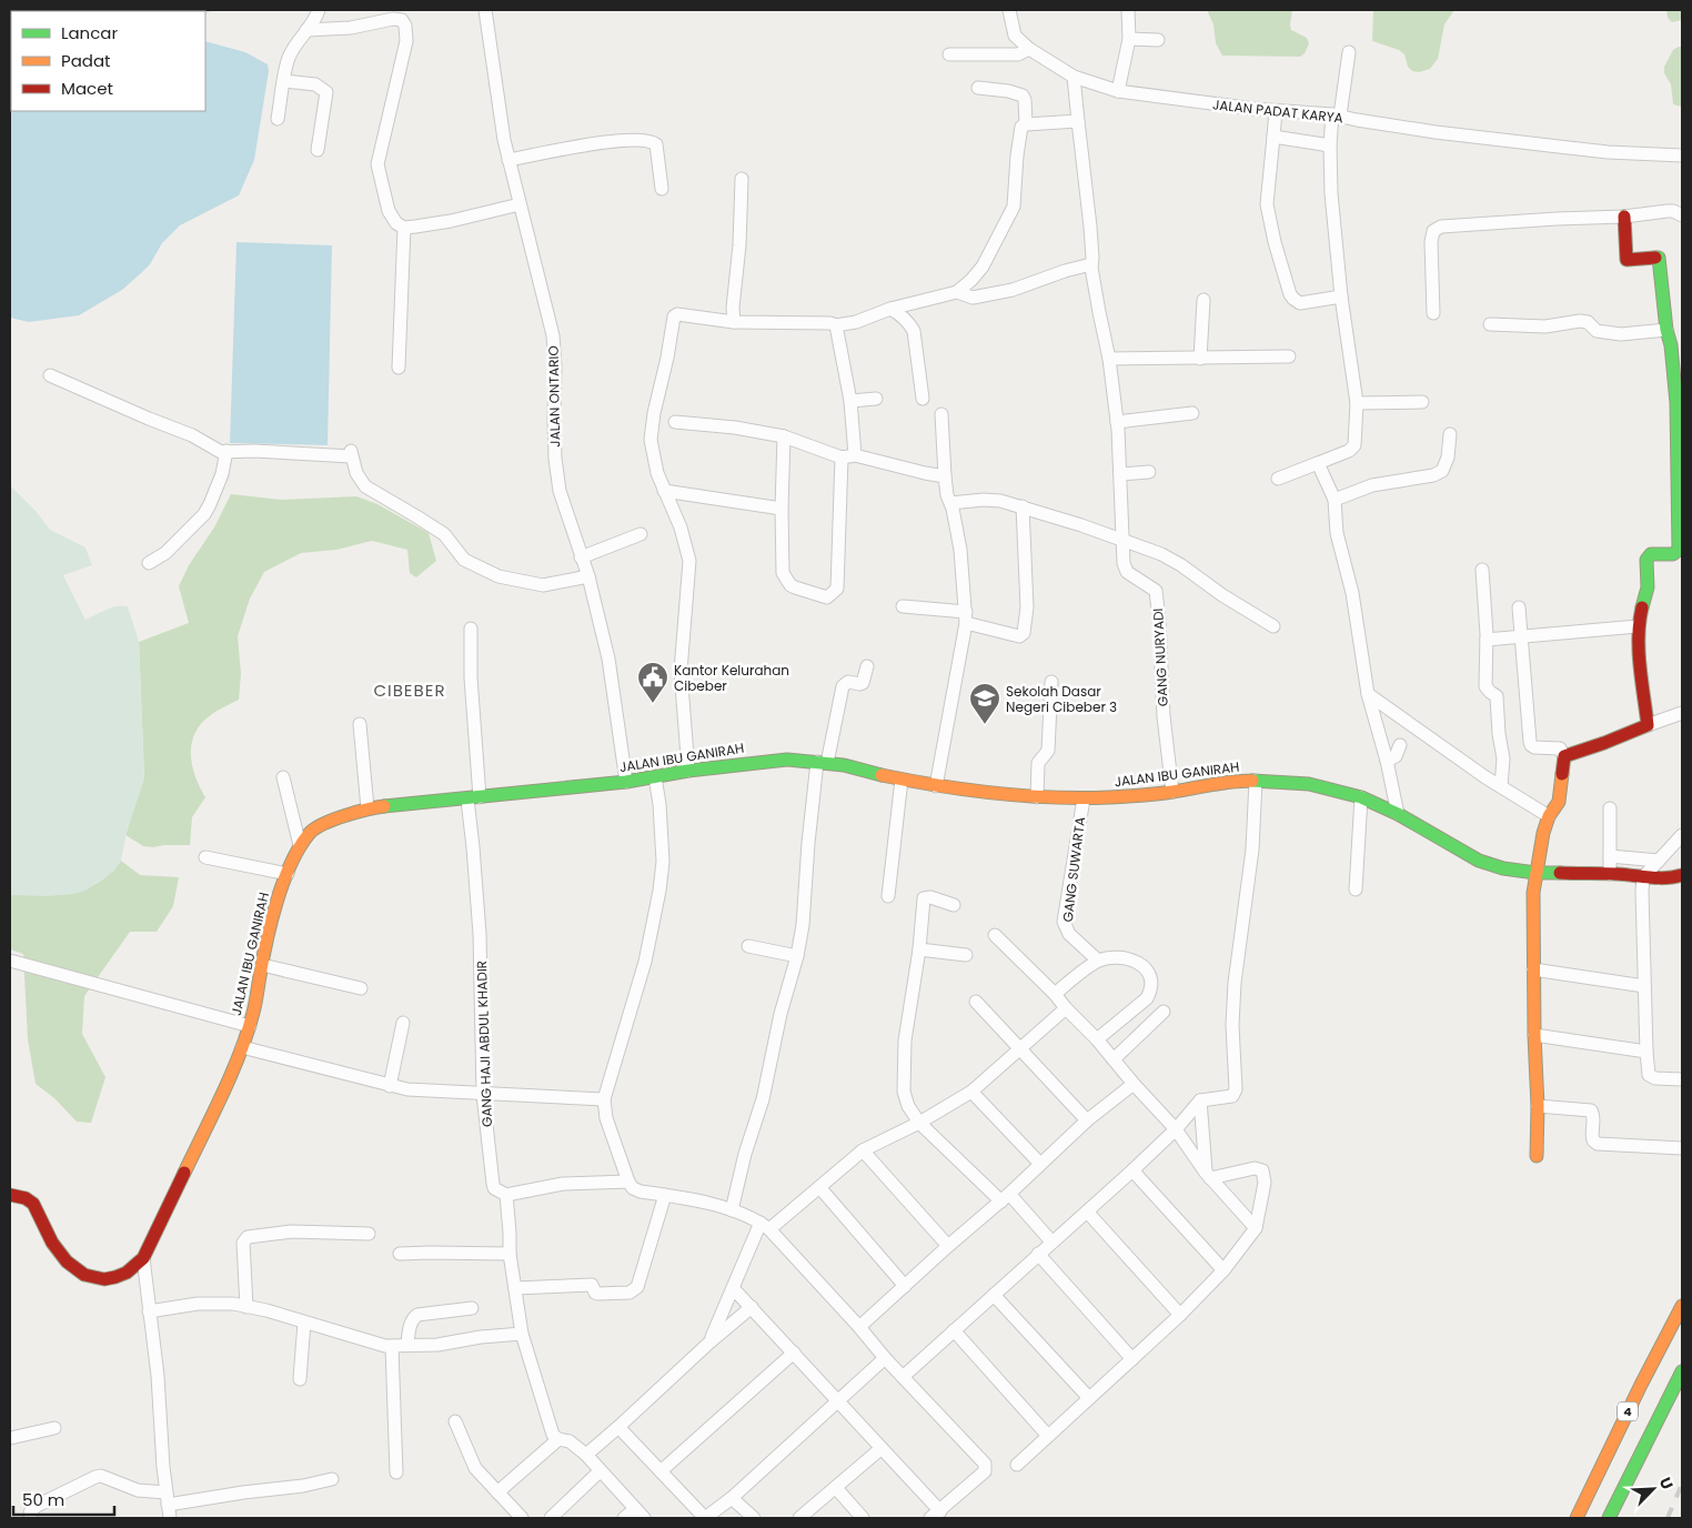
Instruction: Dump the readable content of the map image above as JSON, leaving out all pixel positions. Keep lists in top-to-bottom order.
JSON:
{
  "streets": {
    "main road": ["JALAN IBU GANIRAH", "4"],
    "street": [
      "JALAN PADAT KARYA",
      "JALAN ONTARIO",
      "GANG NURYADI",
      "GANG SUWARTA",
      "GANG HAJI ABDUL KHADIR"
    ]
  },
  "crossings": [
    ["JALAN PADAT KARYA", "GANG NURYADI"],
    ["JALAN ONTARIO", "JALAN IBU GANIRAH"],
    ["GANG NURYADI", "JALAN IBU GANIRAH"],
    ["JALAN IBU GANIRAH", "GANG SUWARTA"],
    ["JALAN IBU GANIRAH", "GANG HAJI ABDUL KHADIR"]
  ],
  "districts": ["CIBEBER"],
  "places": {
    "public building": ["Kantor Kelurahan Cibeber"],
    "school or university": ["Sekolah Dasar Negeri Cibeber 3"]
  },
  "legend": ["Lancar", "Padat", "Macet"],
  "scale_bar": "50 m",
  "north": "top right"
}
